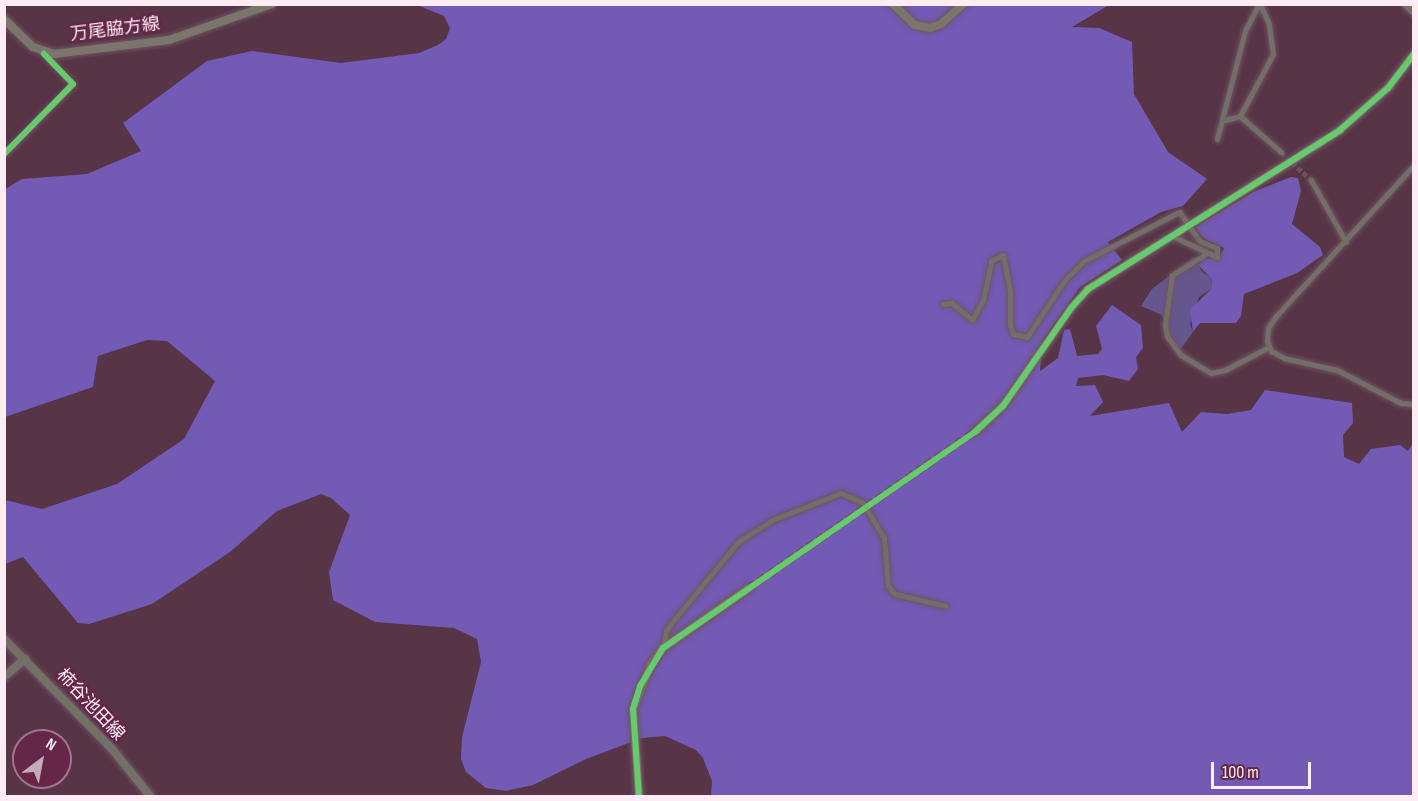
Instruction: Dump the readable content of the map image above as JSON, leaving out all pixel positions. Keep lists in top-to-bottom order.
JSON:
{
  "streets": {
    "main road": ["万尾脇方線"],
    "street": ["柿谷池田線"]
  },
  "scale_bar": "100 m",
  "north": "top right"
}
